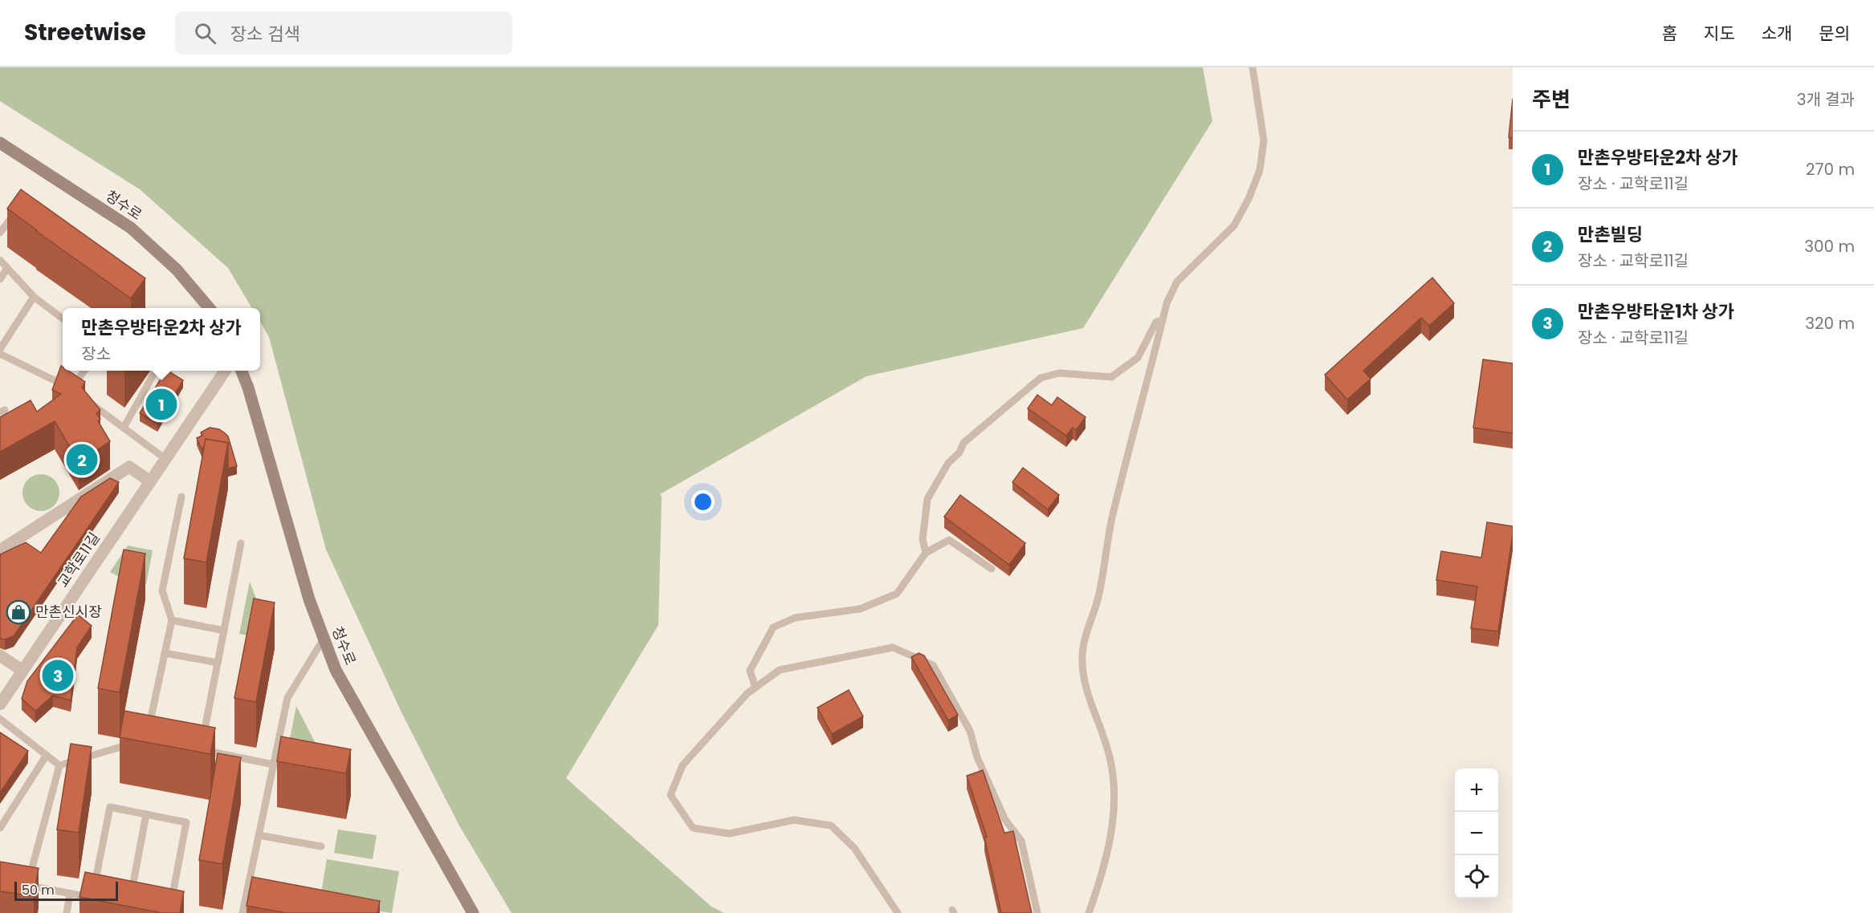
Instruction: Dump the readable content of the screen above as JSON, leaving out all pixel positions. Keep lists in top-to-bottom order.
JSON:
{
  "streets": {
    "main road": ["청수로"],
    "street": ["교학로11길"]
  },
  "places": {
    "shop": ["만촌신시장"]
  },
  "scale_bar": "50 m",
  "page": {
    "header": "Streetwise",
    "search": "장소 검색",
    "nav": [
      "홈",
      "지도",
      "소개",
      "문의"
    ],
    "heading": ["주변", "3개 결과"],
    "list": [
      {
        "mark": "1",
        "name": "만촌우방타운2차 상가",
        "note": "장소 · 교학로11길",
        "value": "270 m"
      },
      {
        "mark": "2",
        "name": "만촌빌딩",
        "note": "장소 · 교학로11길",
        "value": "300 m"
      },
      {
        "mark": "3",
        "name": "만촌우방타운1차 상가",
        "note": "장소 · 교학로11길",
        "value": "320 m"
      }
    ],
    "popup": ["만촌우방타운2차 상가", "장소"],
    "pins": ["1", "2", "3"],
    "map_buttons": ["+", "−"],
    "scale": "50 m"
  }
}
